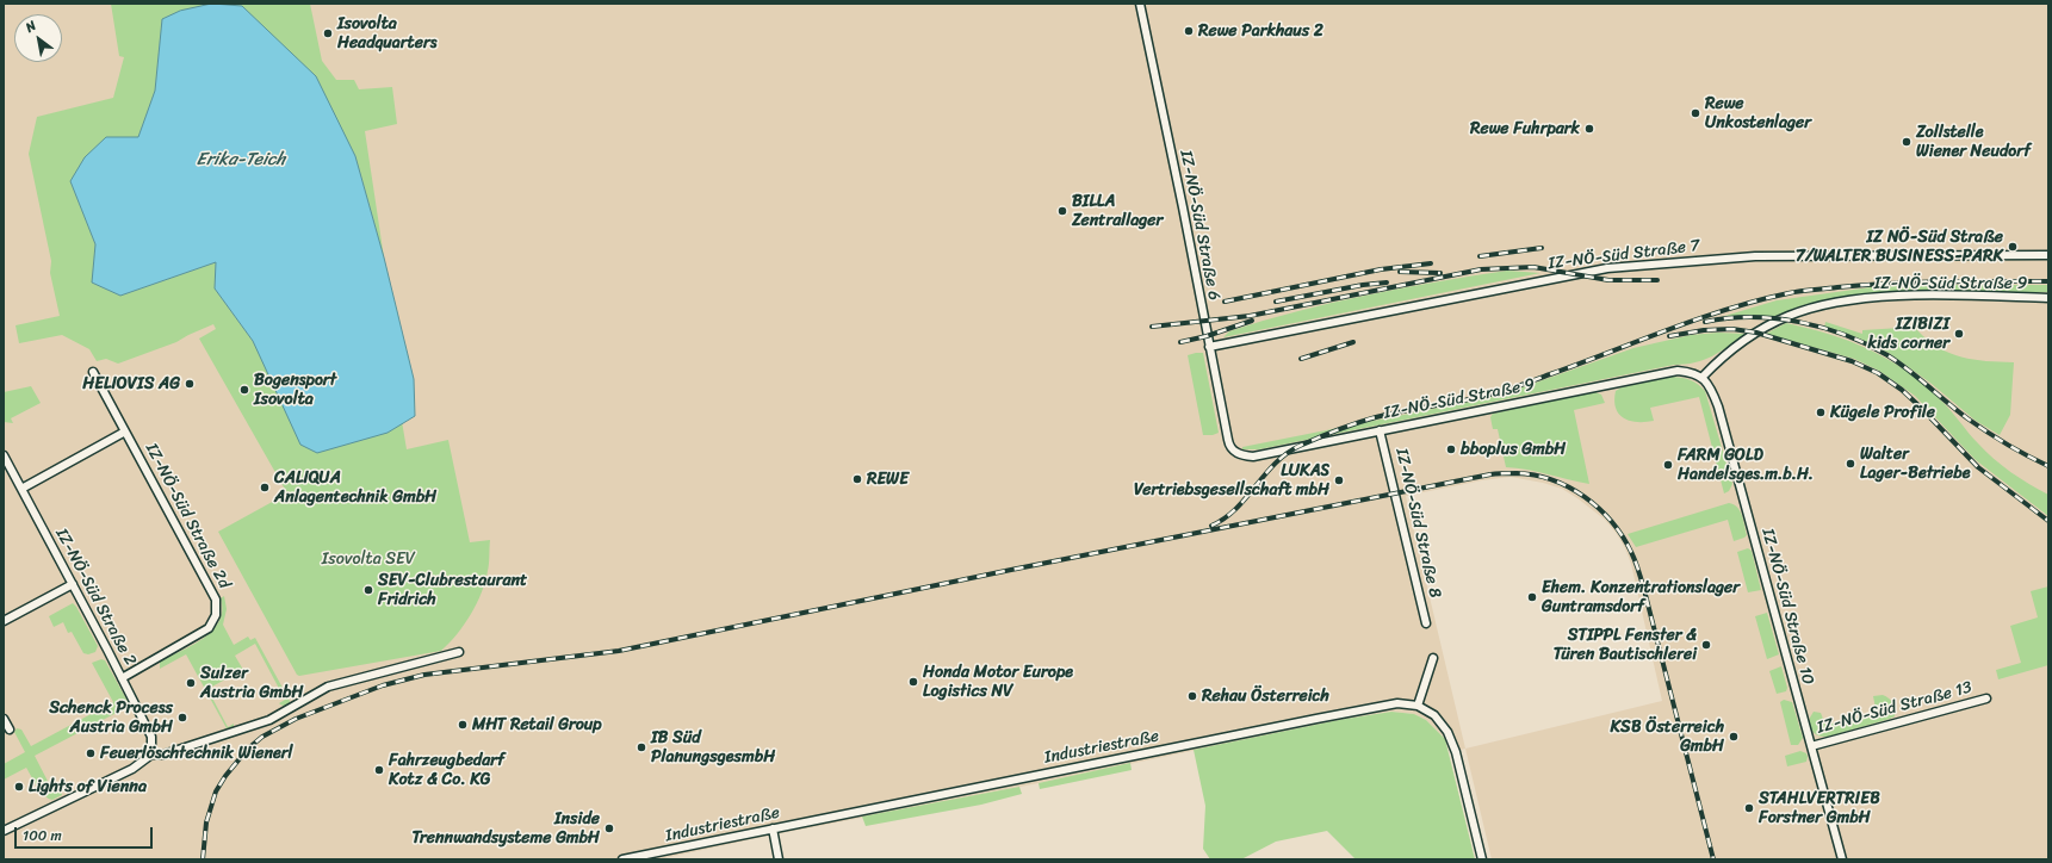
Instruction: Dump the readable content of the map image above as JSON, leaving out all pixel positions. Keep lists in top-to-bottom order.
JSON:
{
  "streets": {
    "street": [
      "IZ-NÖ-Süd Straße 6",
      "IZ-NÖ-Süd Straße 7",
      "IZ-NÖ-Süd Straße 9",
      "IZ-NÖ-Süd Straße 2d",
      "IZ-NÖ-Süd Straße 8",
      "IZ-NÖ-Süd Straße 2",
      "IZ-NÖ-Süd Straße 10",
      "IZ-NÖ-Süd Straße 13",
      "Industriestraße"
    ]
  },
  "crossings": [
    ["IZ-NÖ-Süd Straße 6", "IZ-NÖ-Süd Straße 7"],
    ["IZ-NÖ-Süd Straße 6", "IZ-NÖ-Süd Straße 9"],
    ["IZ-NÖ-Süd Straße 9", "IZ-NÖ-Süd Straße 8"],
    ["IZ-NÖ-Süd Straße 9", "IZ-NÖ-Süd Straße 10"],
    ["IZ-NÖ-Süd Straße 2d", "IZ-NÖ-Süd Straße 2"],
    ["IZ-NÖ-Süd Straße 10", "IZ-NÖ-Süd Straße 13"]
  ],
  "water": ["Erika-Teich"],
  "parks": ["Isovolta SEV"],
  "places": [
    "Rewe Parkhaus 2",
    "Isovolta Headquarters",
    "Rewe Unkostenlager",
    "Rewe Fuhrpark",
    "Zollstelle Wiener Neudorf",
    "BILLA Zentrallager",
    "IZ NÖ-Süd Straße 7/WALTER BUSINESS-PARK",
    "IZIBIZI kids corner",
    "HELIOVIS AG",
    "Bogensport Isovolta",
    "Kügele Profile",
    "bboplus GmbH",
    "Walter Lager-Betriebe",
    "FARM GOLD Handelsges.m.b.H.",
    "REWE",
    "LUKAS Vertriebsgesellschaft mbH",
    "CALIQUA Anlagentechnik GmbH",
    "SEV-Clubrestaurant Fridrich",
    "Ehem. Konzentrationslager Guntramsdorf",
    "STIPPL Fenster & Türen Bautischlerei",
    "Honda Motor Europe Logistics NV",
    "Sulzer Austria GmbH",
    "Rehau Österreich",
    "Schenck Process Austria GmbH",
    "MHT Retail Group",
    "KSB Österreich GmbH",
    "IB Süd PlanungsgesmbH",
    "Feuerlöschtechnik Wienerl",
    "Fahrzeugbedarf Kotz & Co. KG",
    "Lights of Vienna",
    "STAHLVERTRIEB Forstner GmbH",
    "Inside Trennwandsysteme GmbH"
  ],
  "scale_bar": "100 m",
  "north": "top left"
}
